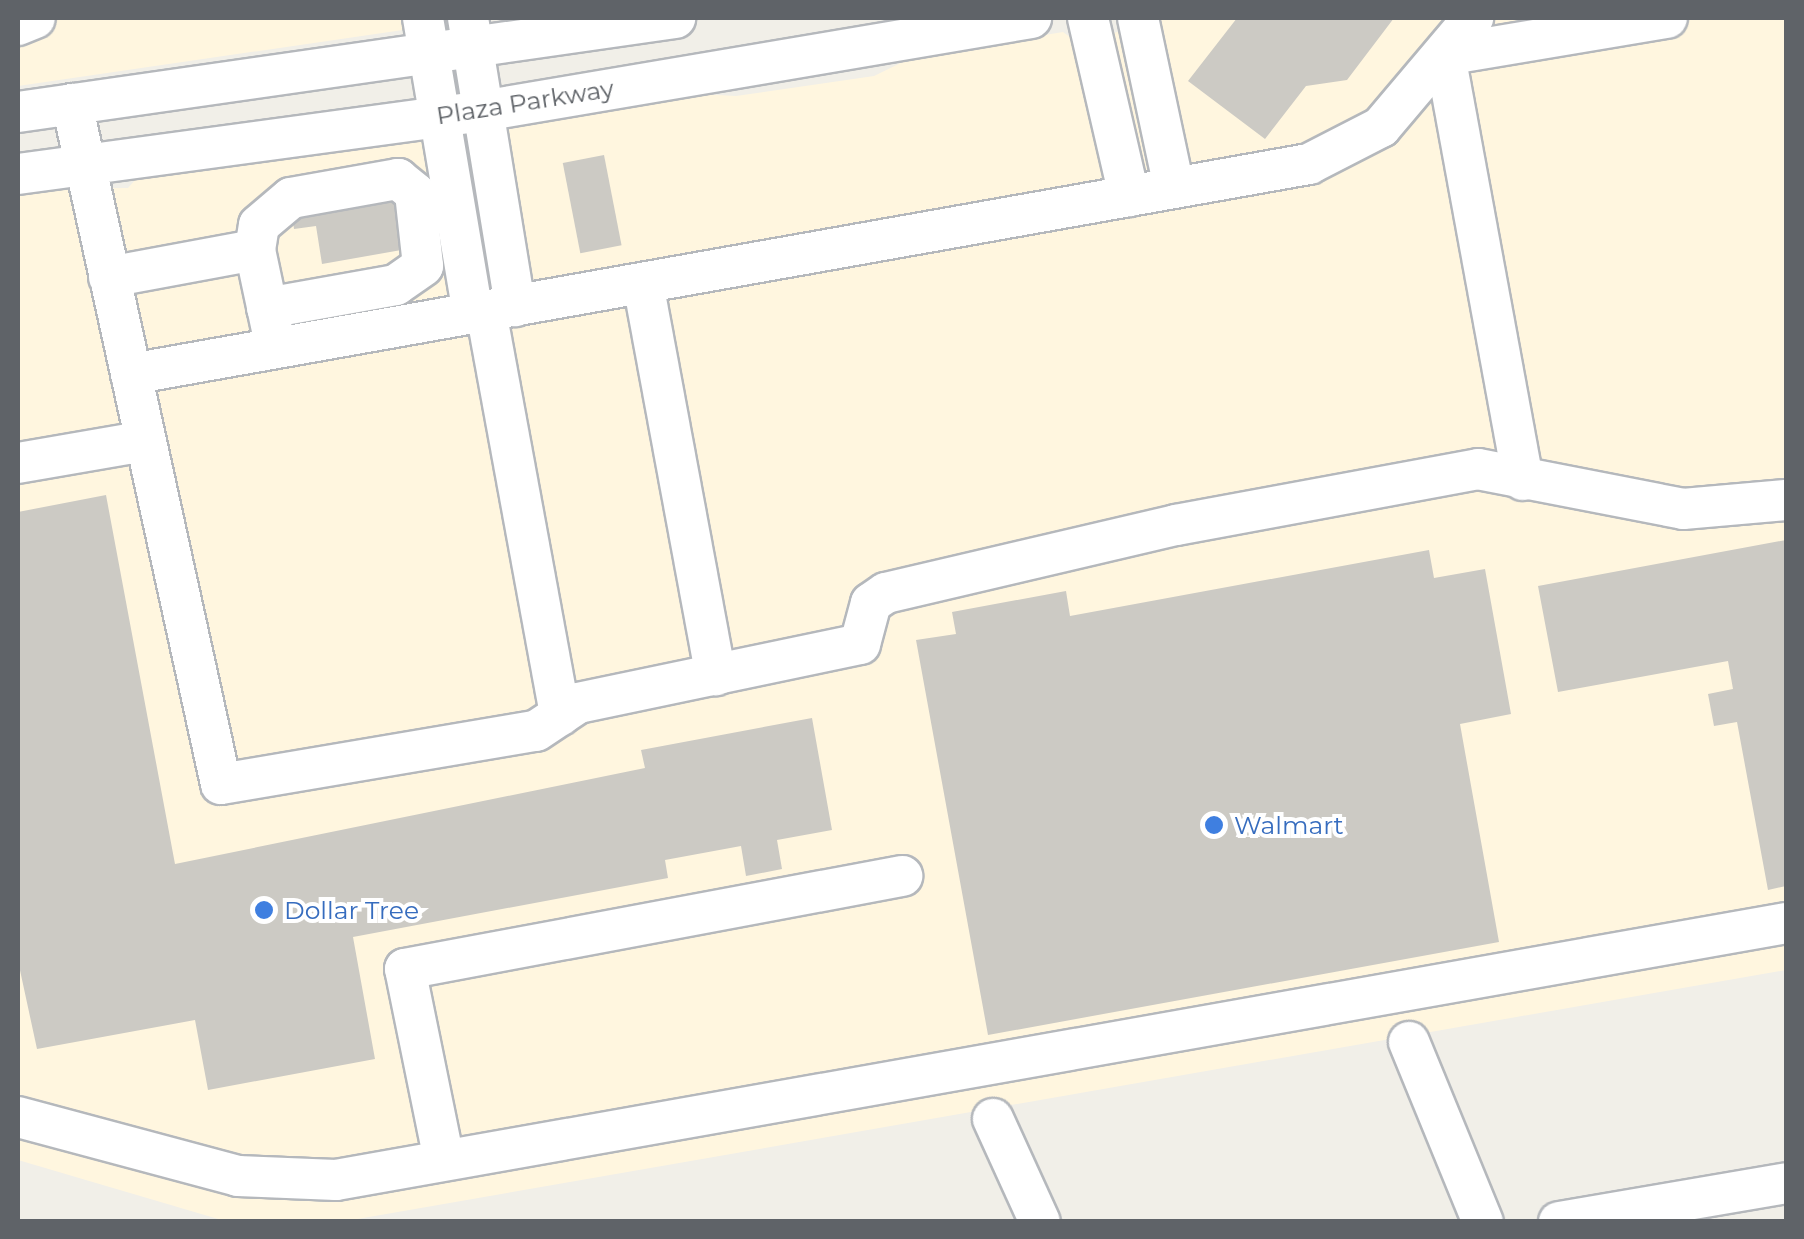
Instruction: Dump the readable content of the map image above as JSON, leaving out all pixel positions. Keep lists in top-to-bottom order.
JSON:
{
  "streets": {
    "street": ["Plaza Parkway"]
  },
  "places": ["Walmart", "Dollar Tree"]
}
